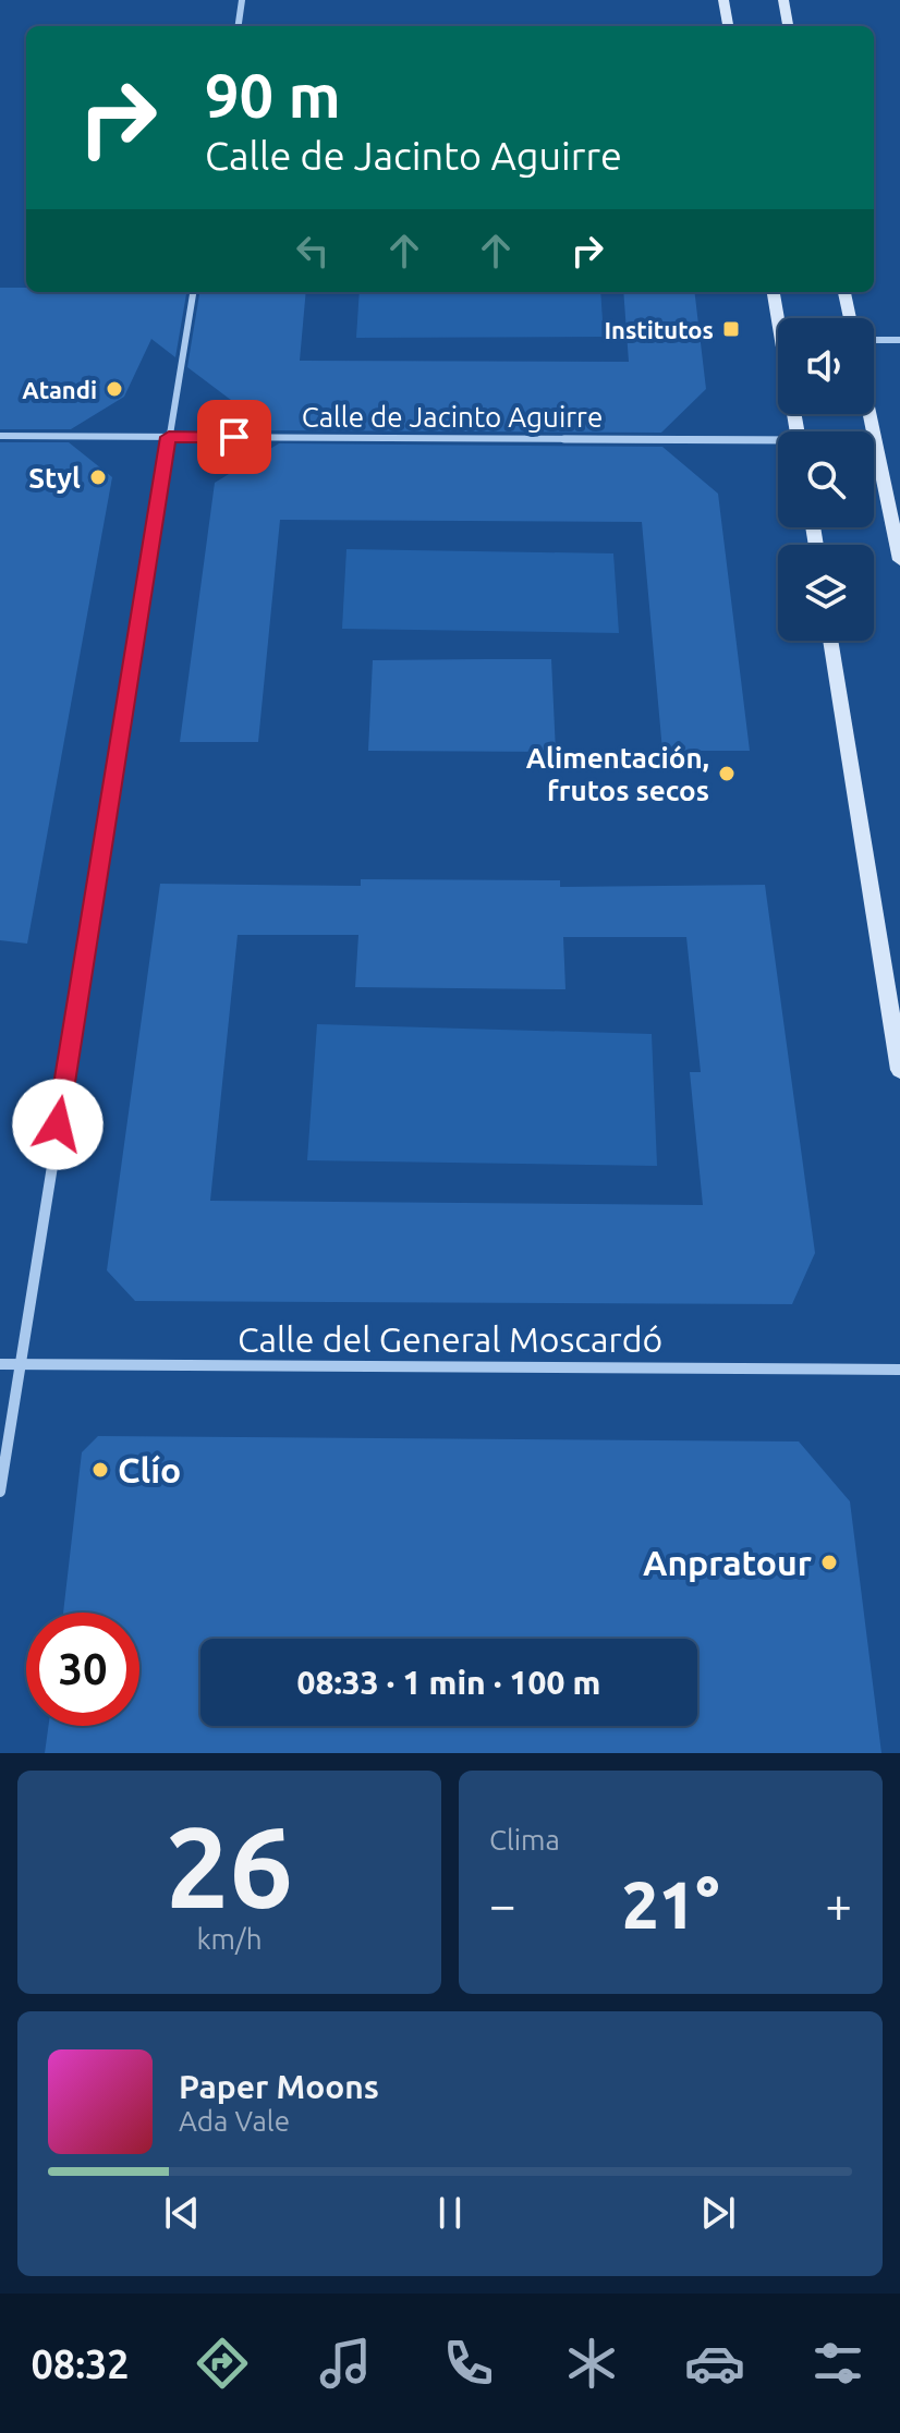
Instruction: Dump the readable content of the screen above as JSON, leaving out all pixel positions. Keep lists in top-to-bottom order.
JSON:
{
  "streets": {
    "street": ["Calle de Jacinto Aguirre", "Calle del General Moscardó"]
  },
  "places": {
    "transit": ["Institutos"],
    "other": [
      "Atandi",
      "Styl",
      "Alimentación, frutos secos",
      "Clío",
      "Anpratour"
    ]
  },
  "page": {
    "turn": ["90 m", "Calle de Jacinto Aguirre"],
    "limit": "30",
    "trip": "08:33 · 1 min · 100 m",
    "tile": [
      ["26", "km/h"],
      "Clima"
    ],
    "heat": ["−", "21°", "+"],
    "song": ["Paper Moons", "Ada Vale"],
    "tabs": "08:32"
  }
}
